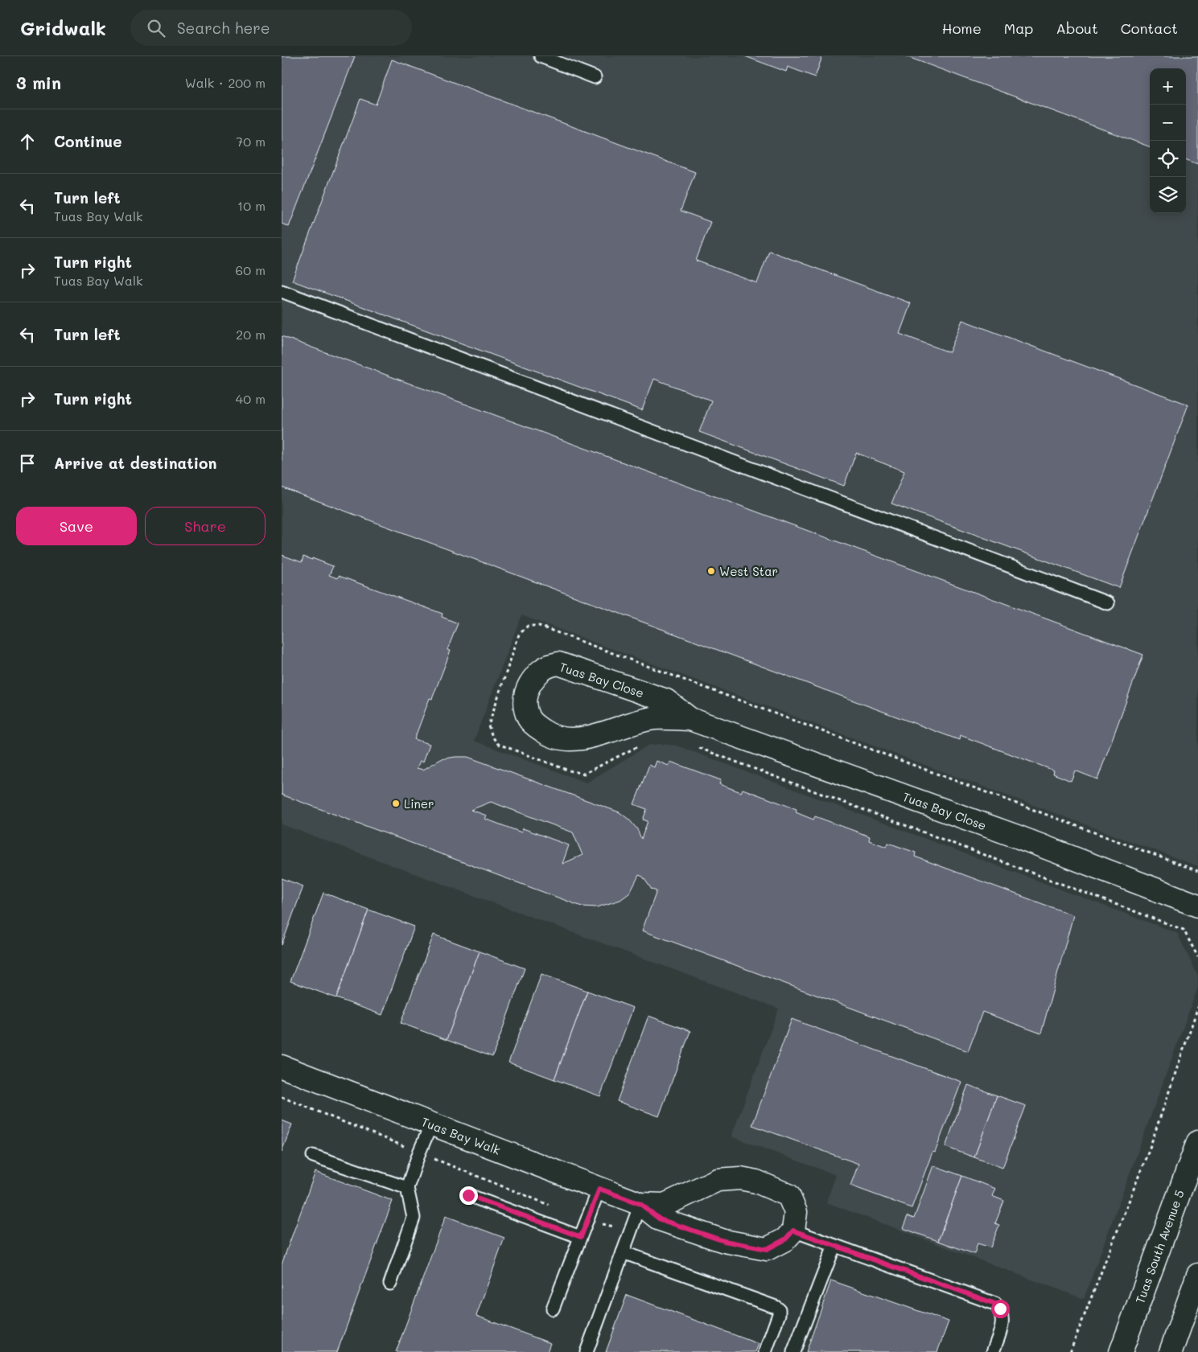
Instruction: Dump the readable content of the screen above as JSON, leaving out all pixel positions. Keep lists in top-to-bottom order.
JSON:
{
  "streets": {
    "street": ["Tuas Bay Close", "Tuas Bay Walk", "Tuas South Avenue 5"]
  },
  "places": ["West Star", "Liner"],
  "page": {
    "header": "Gridwalk",
    "search": "Search here",
    "nav": [
      "Home",
      "Map",
      "About",
      "Contact"
    ],
    "heading": ["3 min", "Walk · 200 m"],
    "map_buttons": ["+", "−"],
    "list": [
      ["Continue", "70 m"],
      ["Turn left", "Tuas Bay Walk", "10 m"],
      ["Turn right", "Tuas Bay Walk", "60 m"],
      ["Turn left", "20 m"],
      ["Turn right", "40 m"],
      "Arrive at destination"
    ],
    "buttons": ["Save", "Share"]
  }
}
